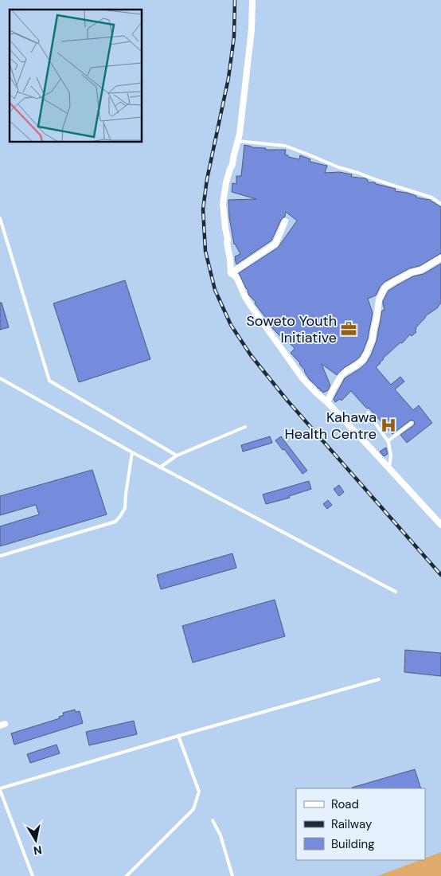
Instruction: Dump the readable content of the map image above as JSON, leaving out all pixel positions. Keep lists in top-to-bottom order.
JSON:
{
  "places": {
    "office": ["Soweto Youth Initiative"],
    "hospital": ["Kahawa Health Centre"]
  },
  "legend": ["Road", "Railway", "Building"],
  "north": "bottom"
}
